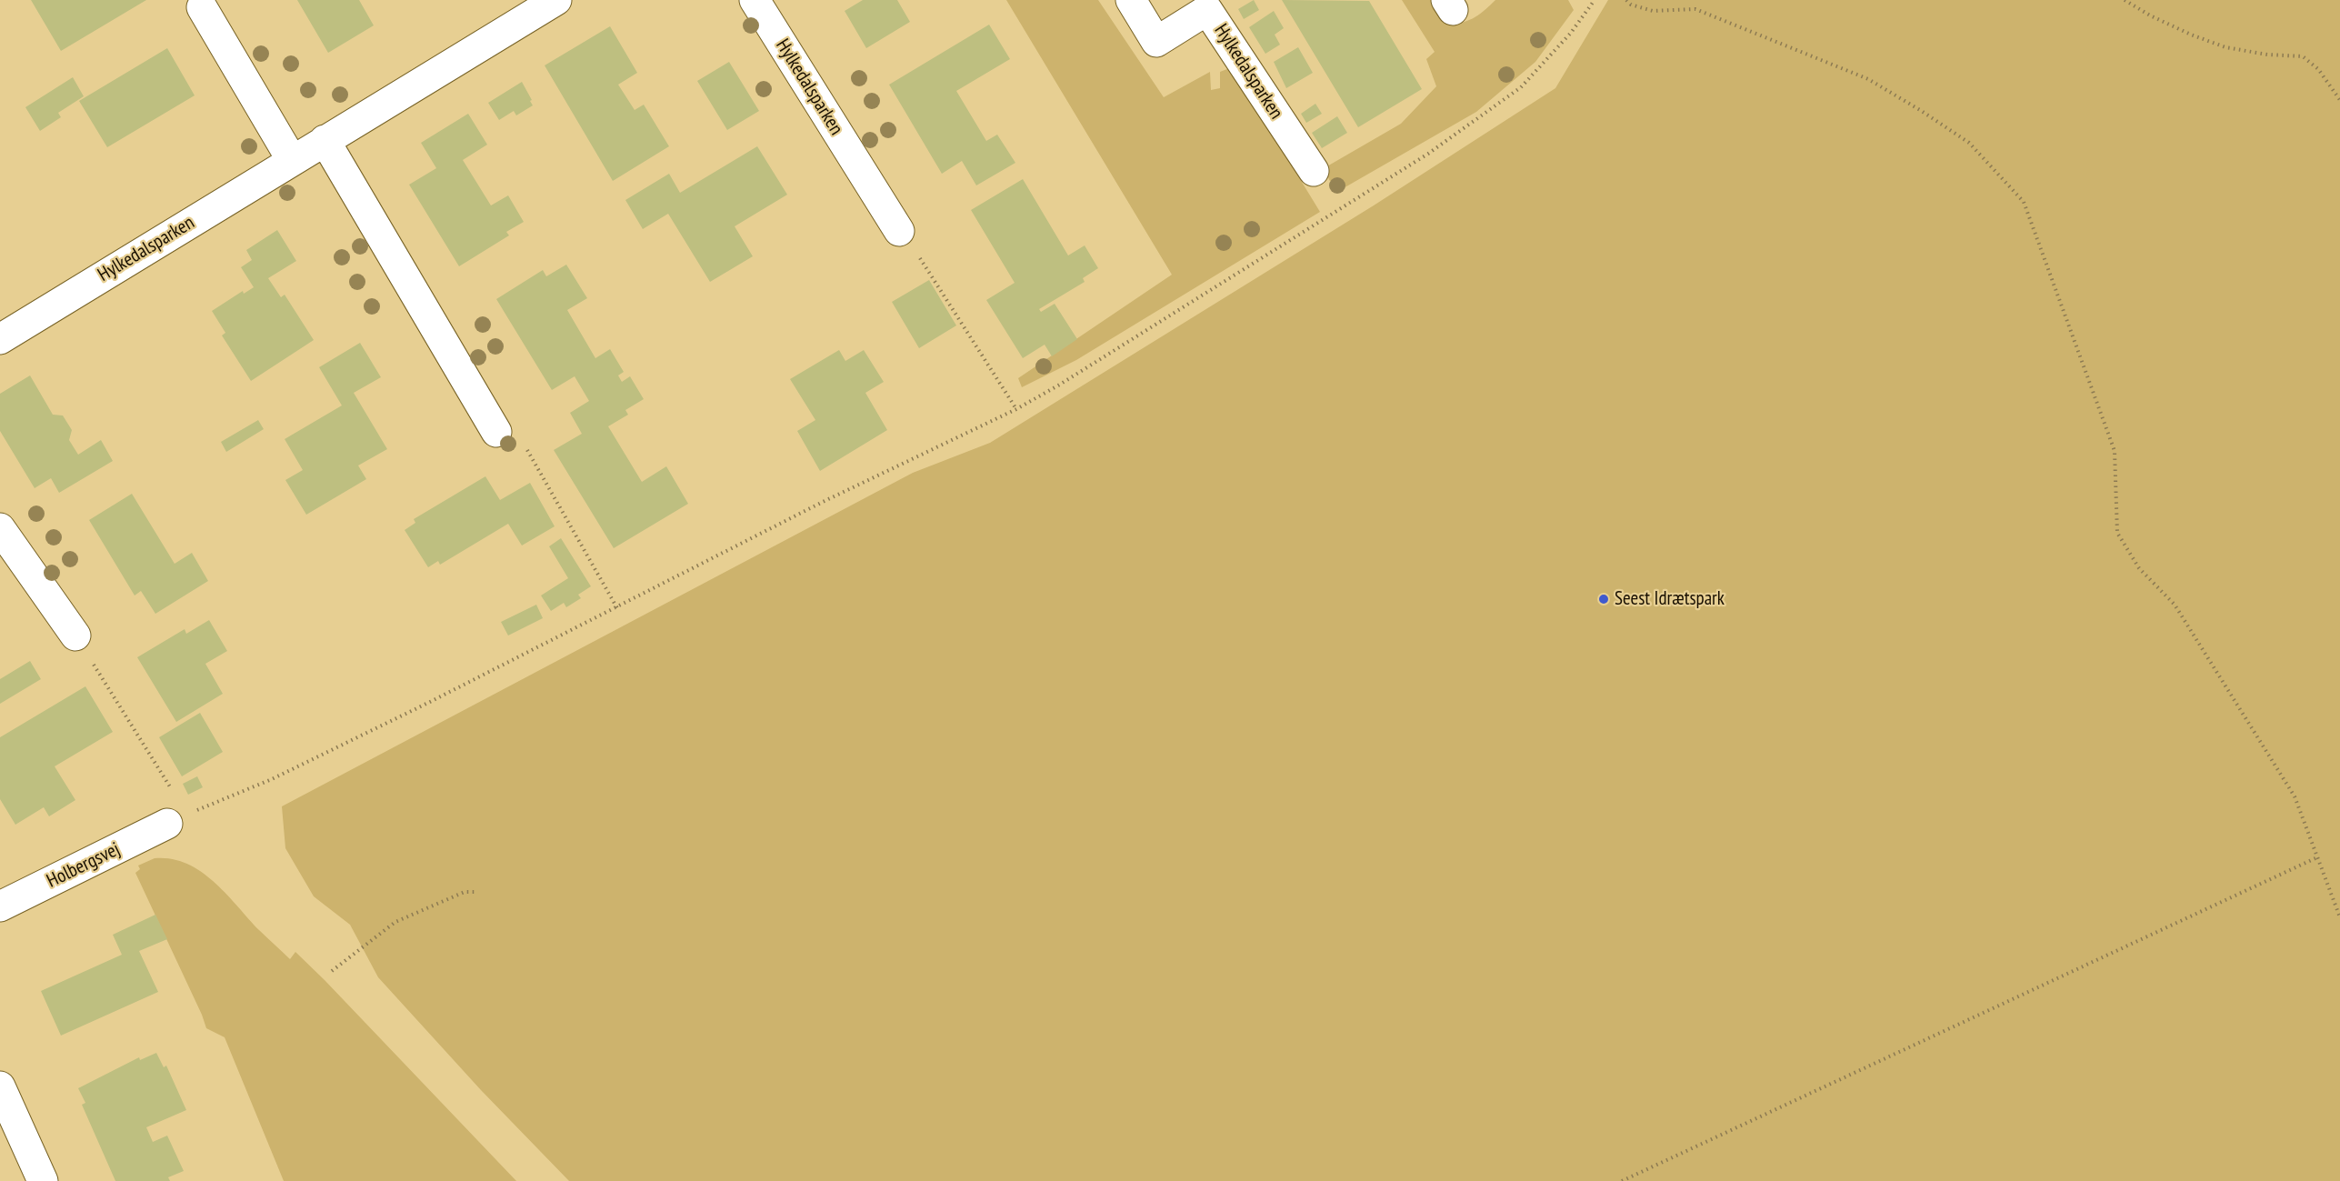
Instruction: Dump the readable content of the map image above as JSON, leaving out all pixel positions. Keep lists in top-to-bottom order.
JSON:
{
  "streets": {
    "street": ["Hylkedalsparken", "Holbergsvej"]
  },
  "places": ["Seest Idrætspark"]
}
